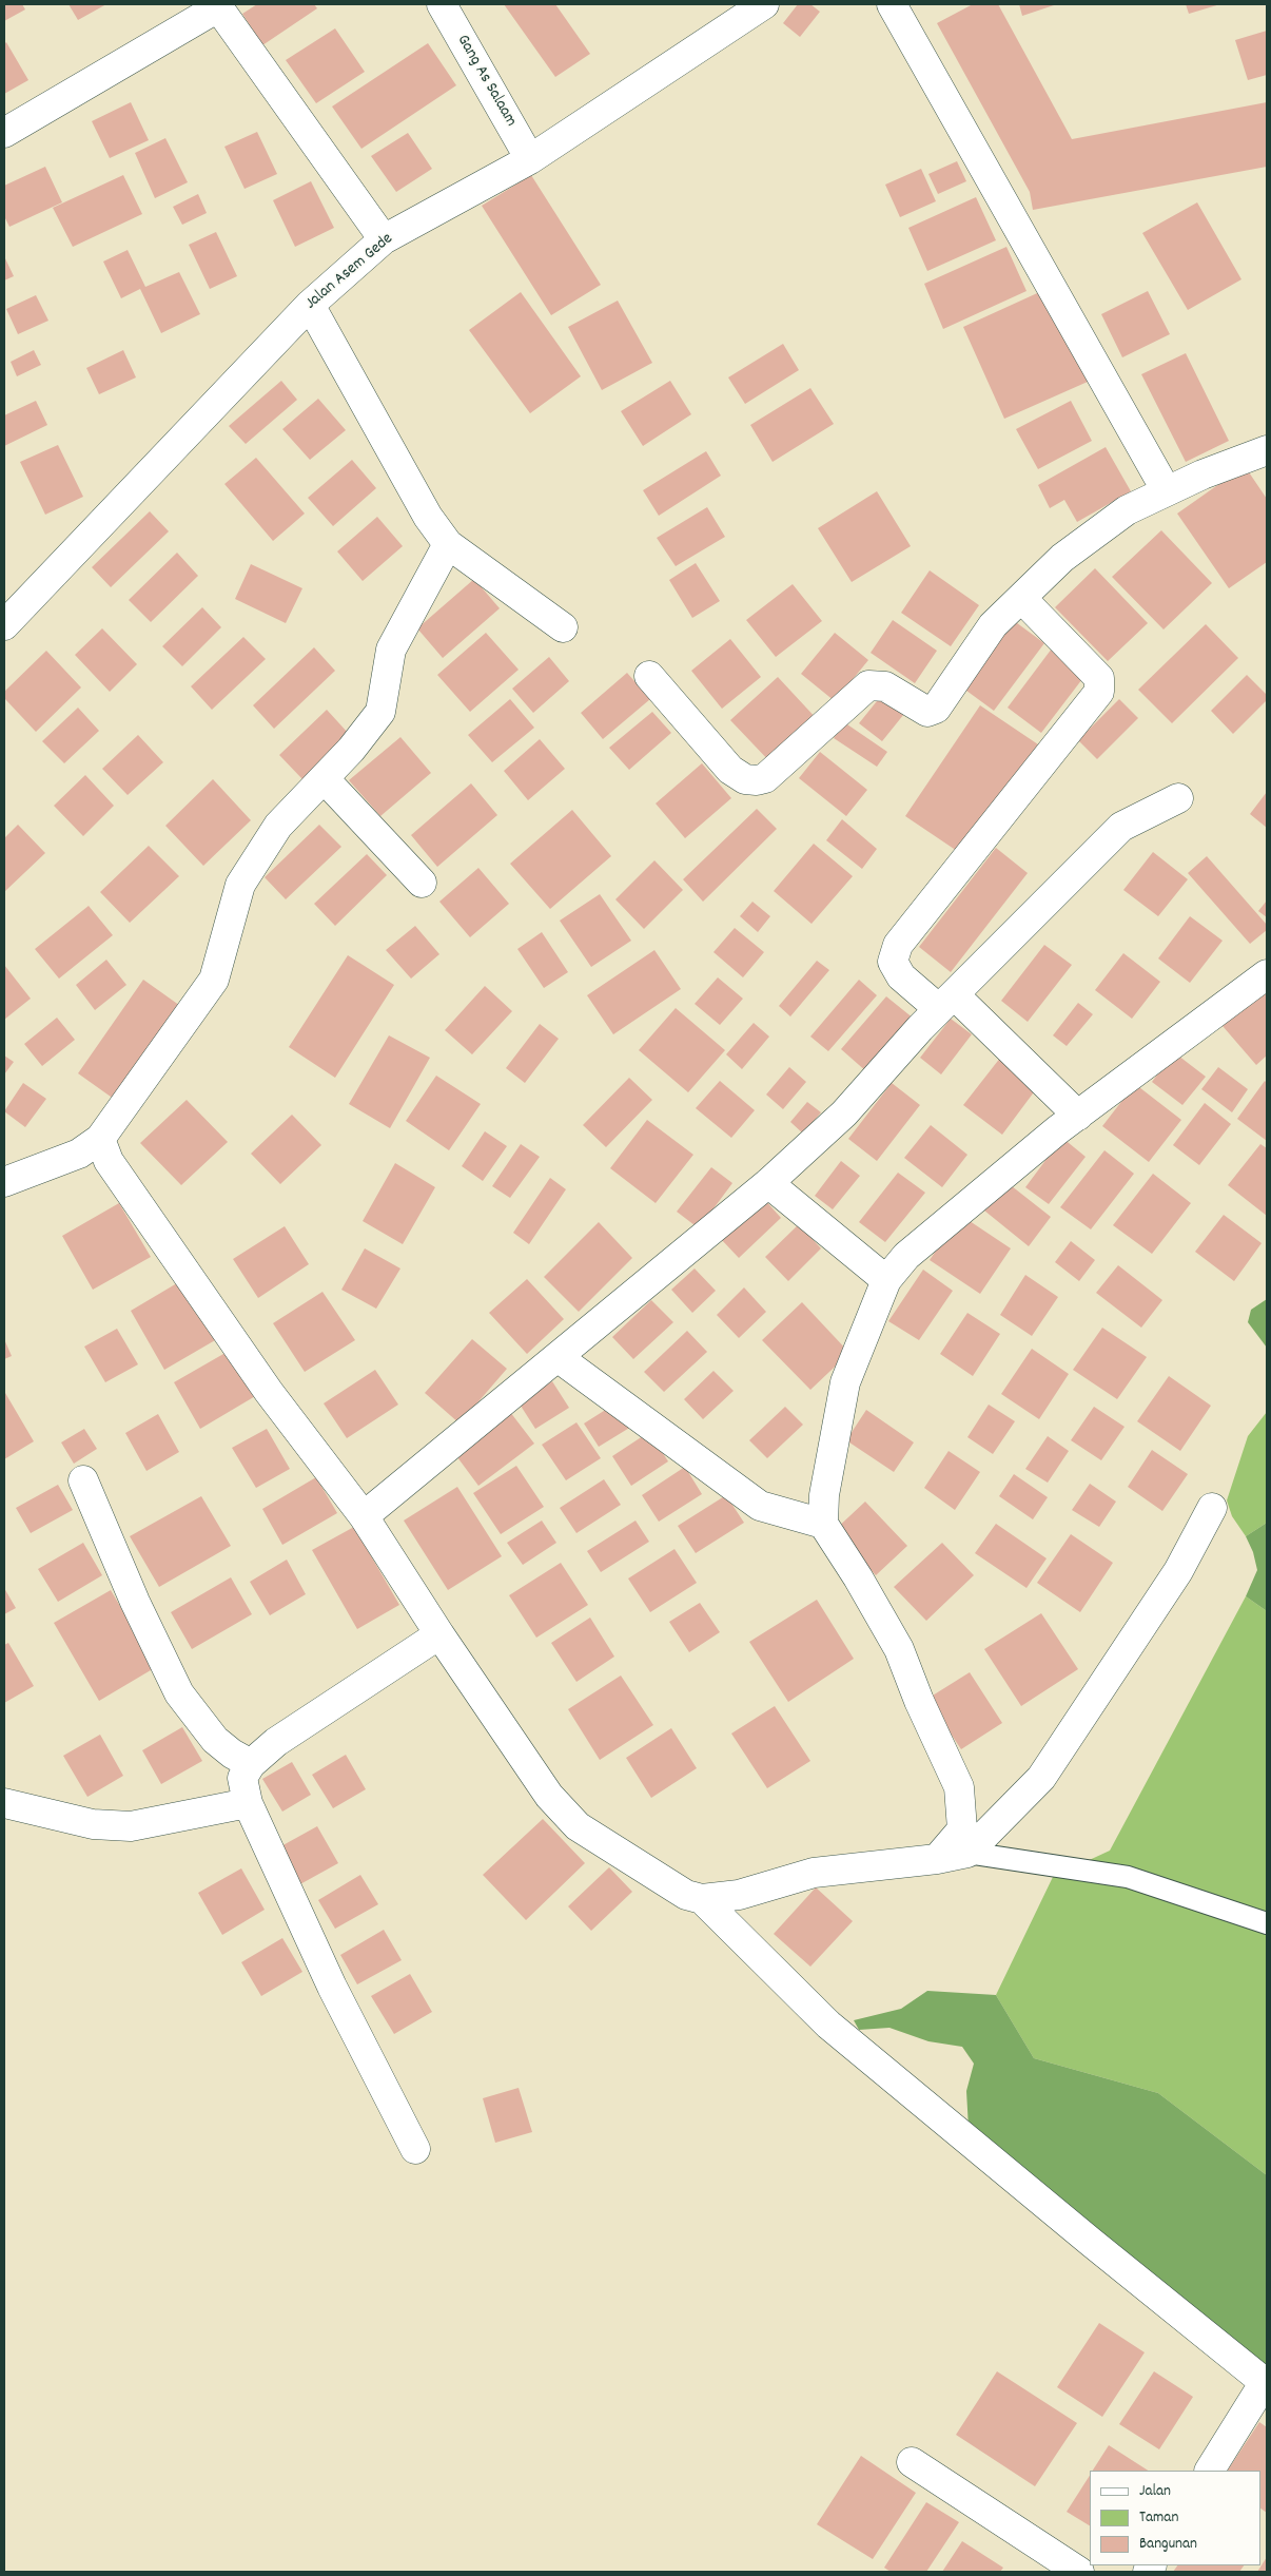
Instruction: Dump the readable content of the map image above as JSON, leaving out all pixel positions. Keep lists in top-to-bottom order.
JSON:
{
  "streets": {
    "street": ["Gang As Salaam", "Jalan Asem Gede"]
  },
  "crossings": [
    ["Gang As Salaam", "Jalan Asem Gede"]
  ],
  "legend": ["Jalan", "Taman", "Bangunan"]
}
